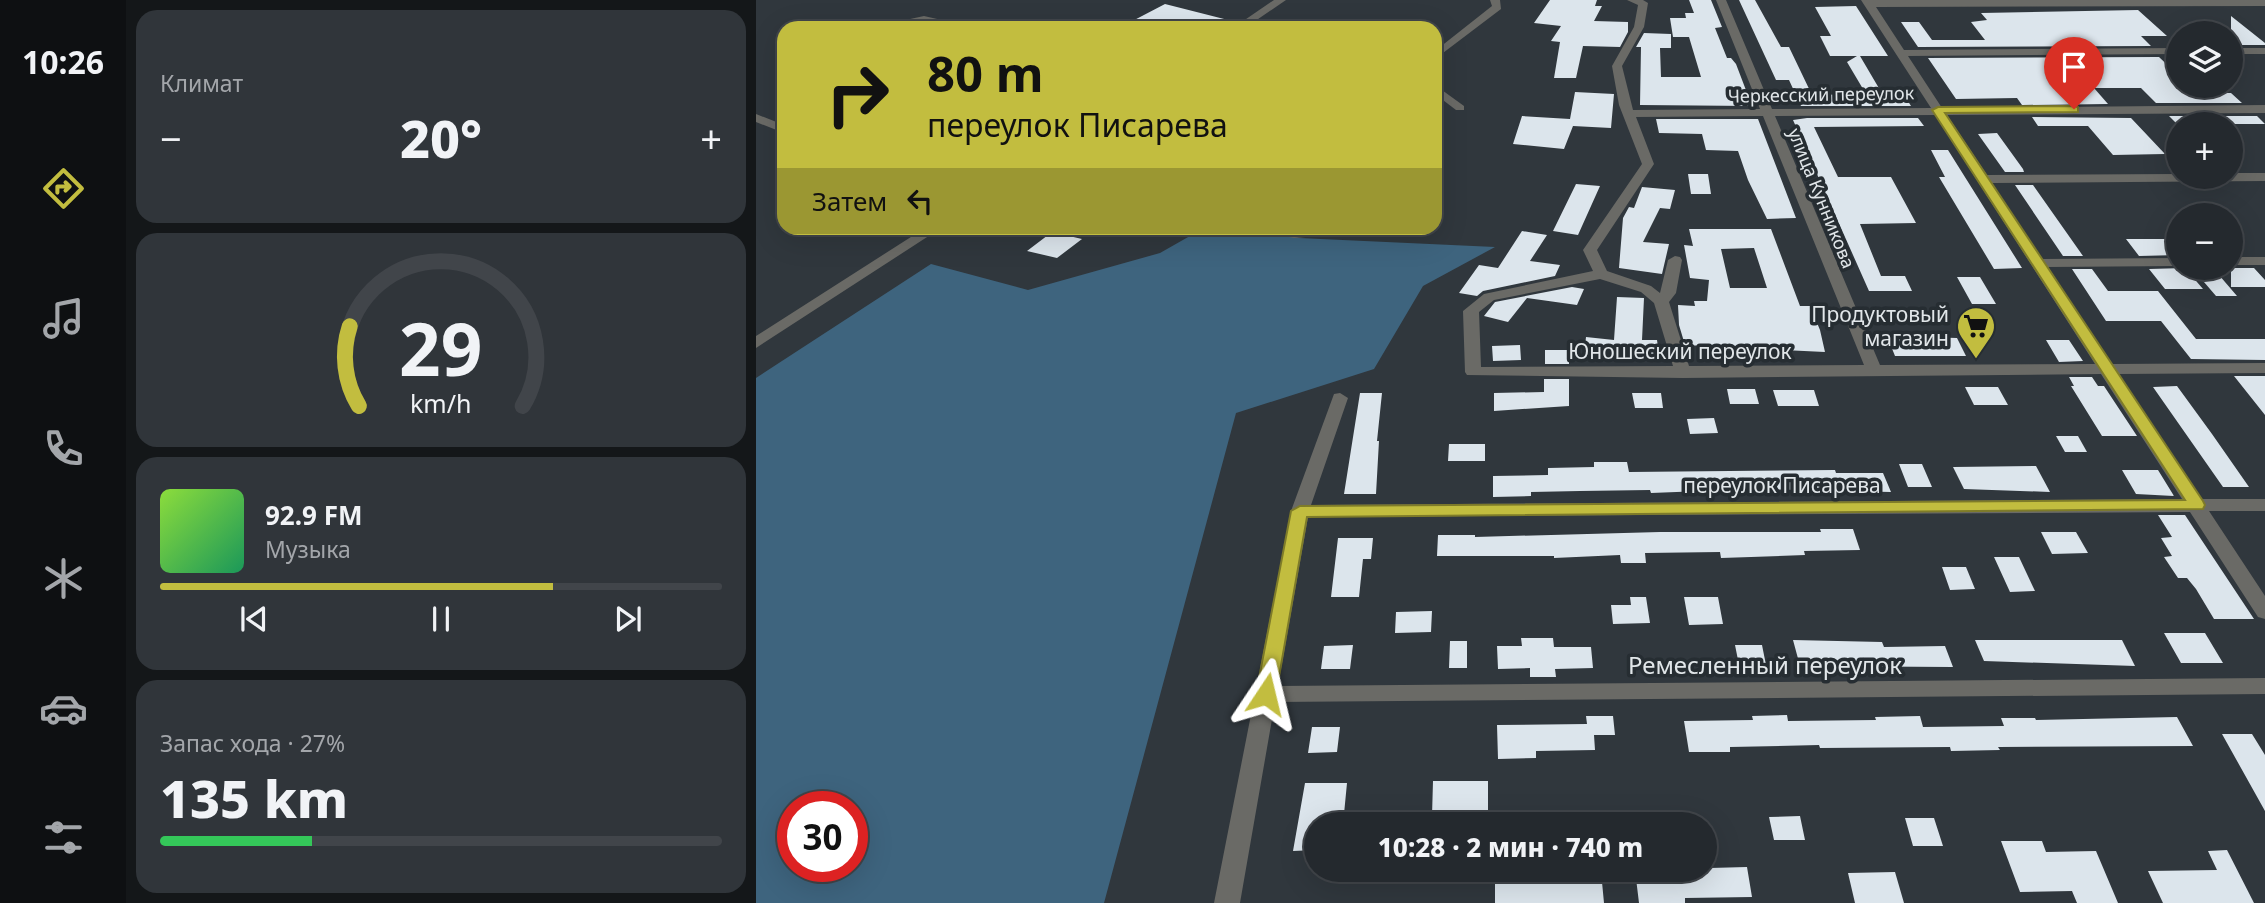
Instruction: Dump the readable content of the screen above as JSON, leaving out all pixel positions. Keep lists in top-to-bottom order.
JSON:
{
  "streets": {
    "street": [
      "Черкесский переулок",
      "улица Кунникова",
      "Юношеский переулок",
      "переулок Писарева",
      "Ремесленный переулок"
    ]
  },
  "crossings": [
    ["Черкесский переулок", "улица Кунникова"],
    ["улица Кунникова", "Юношеский переулок"]
  ],
  "places": {
    "supermarket": ["Продуктовый магазин"]
  },
  "page": {
    "tabs": "10:26",
    "tile": [
      "Климат",
      ["Запас хода · 27%", "135 km"]
    ],
    "map_buttons": ["+", "−"],
    "turn": ["80 m", "переулок Писарева"],
    "heat": ["−", "20°", "+"],
    "then": "Затем",
    "song": ["92.9 FM", "Музыка"],
    "limit": "30",
    "trip": "10:28 · 2 мин · 740 m",
    "gauge": ["29", "km/h"]
  }
}
